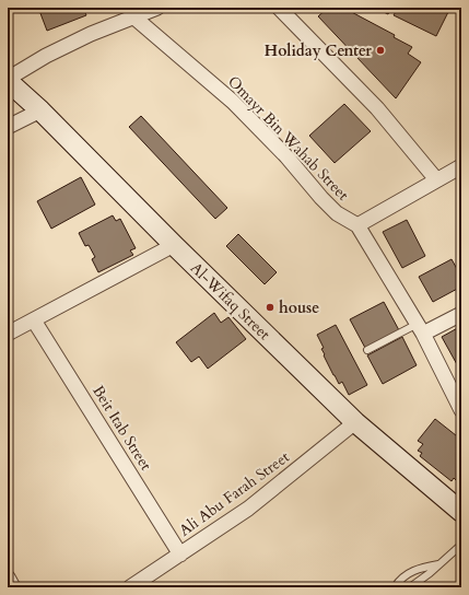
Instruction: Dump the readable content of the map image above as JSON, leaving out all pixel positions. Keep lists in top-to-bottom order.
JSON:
{
  "streets": {
    "street": [
      "Omayr Bin Wahab Street",
      "Al-Wifaq Street",
      "Beit Itab Street",
      "Ali Abu Farah Street"
    ]
  },
  "crossings": [
    ["Al-Wifaq Street", "Ali Abu Farah Street"],
    ["Beit Itab Street", "Ali Abu Farah Street"]
  ],
  "places": ["Holiday Center", "house"]
}
